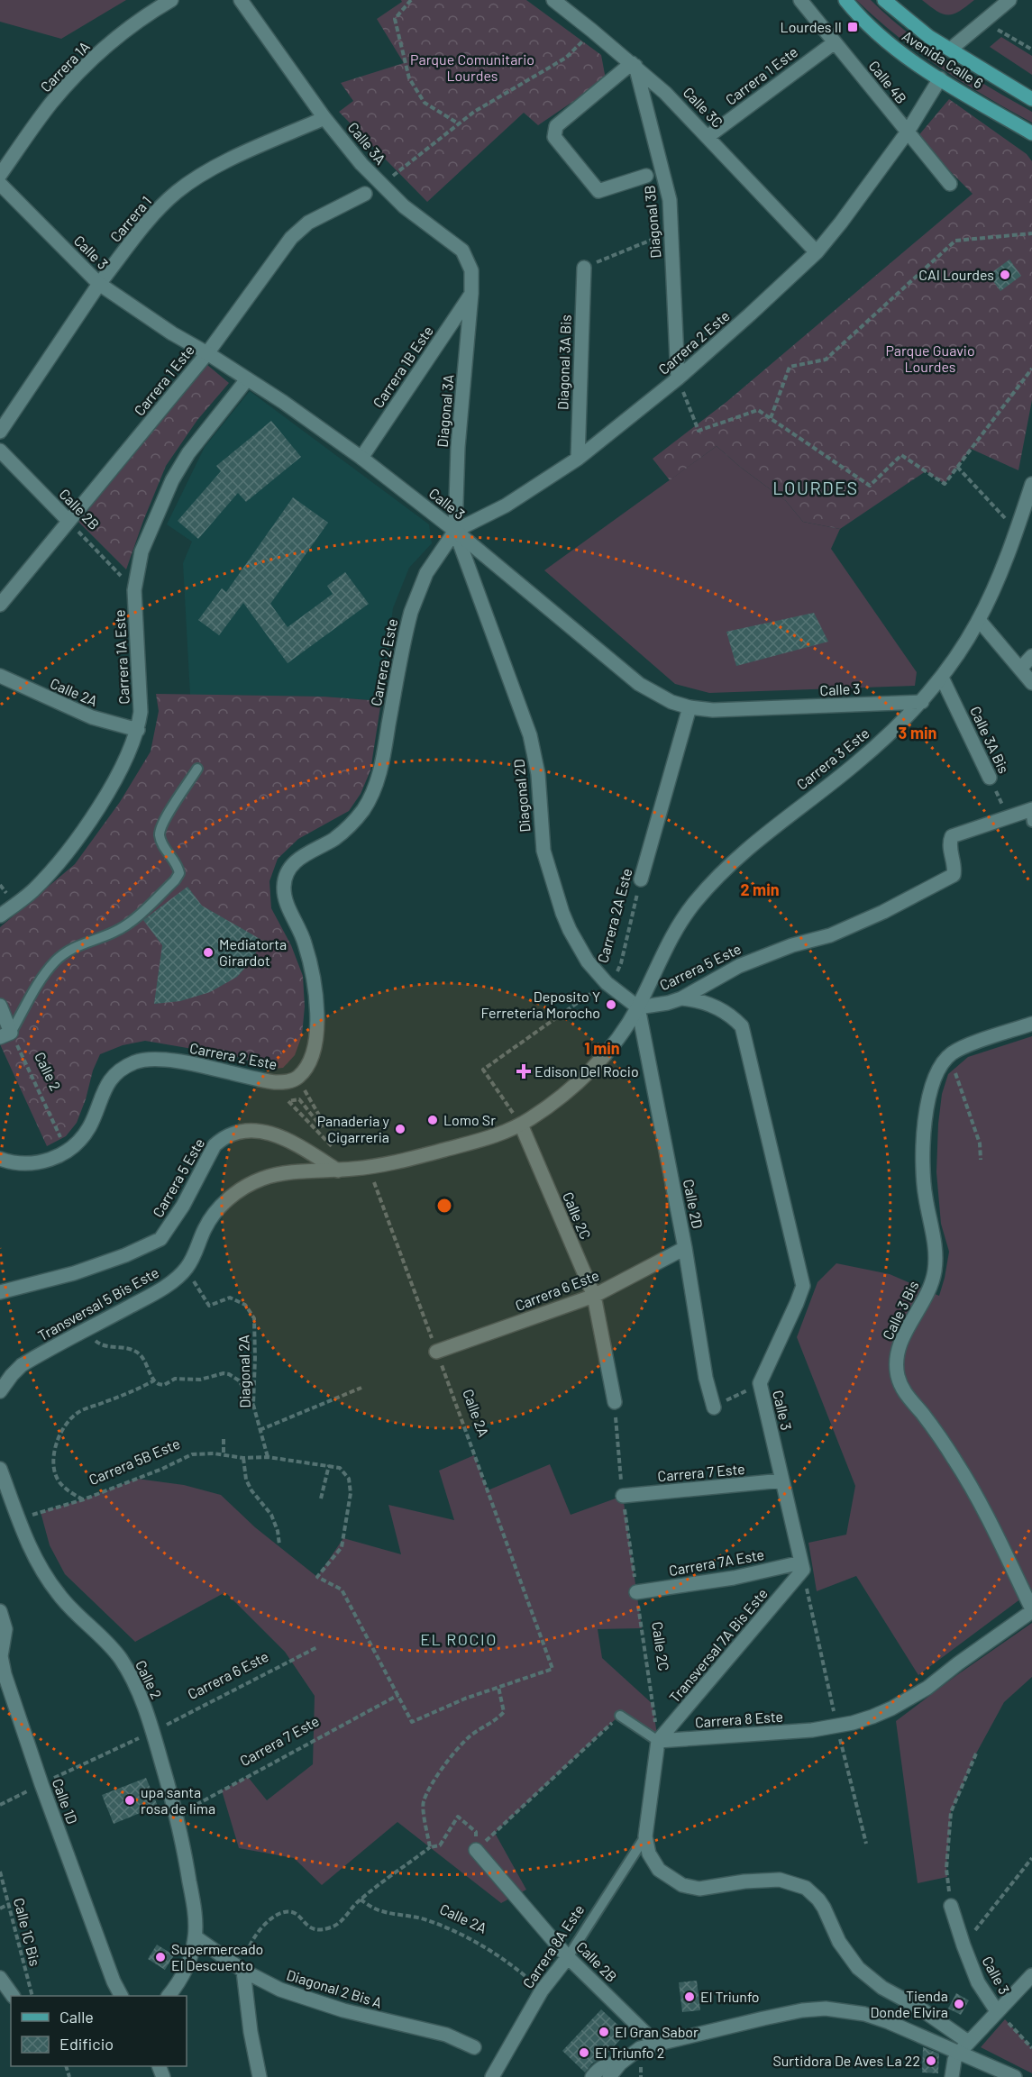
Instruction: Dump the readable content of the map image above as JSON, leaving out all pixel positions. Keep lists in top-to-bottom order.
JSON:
{
  "streets": {
    "main road": ["Avenida Calle 6"],
    "street": [
      "Carrera 1A",
      "Carrera 1 Este",
      "Calle 4B",
      "Calle 3C",
      "Calle 3A",
      "Carrera 1",
      "Diagonal 3B",
      "Calle 3",
      "Carrera 2 Este",
      "Diagonal 3A Bis",
      "Carrera 1B Este",
      "Diagonal 3A",
      "Calle 2B",
      "Carrera 1A Este",
      "Calle 2A",
      "Calle 3A Bis",
      "Carrera 3 Este",
      "Diagonal 2D",
      "Carrera 2A Este",
      "Carrera 5 Este",
      "Calle 2",
      "Calle 2D",
      "Calle 2C",
      "Carrera 6 Este",
      "Transversal 5 Bis Este",
      "Calle 3 Bis",
      "Carrera 7 Este",
      "Carrera 7A Este",
      "Transversal 7A Bis Este",
      "Carrera 8 Este",
      "Calle 1D",
      "Carrera 8A Este",
      "Diagonal 2 Bis A"
    ],
    "path": ["Diagonal 2A", "Carrera 5B Este", "Calle 1C Bis"]
  },
  "crossings": [
    ["Avenida Calle 6", "Carrera 2 Este"],
    ["Carrera 1 Este", "Calle 4B"],
    ["Carrera 1 Este", "Calle 3C"],
    ["Carrera 1 Este", "Calle 3"],
    ["Carrera 1 Este", "Calle 2B"],
    ["Calle 4B", "Carrera 2 Este"],
    ["Calle 3C", "Diagonal 3B"],
    ["Calle 3C", "Carrera 2 Este"],
    ["Calle 3A", "Carrera 1"],
    ["Calle 3A", "Carrera 1B Este"],
    ["Calle 3A", "Diagonal 3A"],
    ["Carrera 1", "Calle 3"],
    ["Diagonal 3B", "Carrera 2 Este"],
    ["Calle 3", "Carrera 2 Este"],
    ["Calle 3", "Carrera 1B Este"],
    ["Calle 3", "Diagonal 3A"],
    ["Calle 3", "Carrera 1A Este"],
    ["Calle 3", "Carrera 3 Este"],
    ["Calle 3", "Diagonal 2D"],
    ["Calle 3", "Carrera 2A Este"],
    ["Calle 3", "Carrera 5 Este"],
    ["Calle 3", "Carrera 7 Este"],
    ["Calle 3", "Carrera 7A Este"],
    ["Calle 3", "Transversal 7A Bis Este"],
    ["Carrera 2 Este", "Diagonal 3A Bis"],
    ["Carrera 2 Este", "Diagonal 3A"],
    ["Carrera 2 Este", "Diagonal 2D"],
    ["Carrera 2 Este", "Calle 2"],
    ["Carrera 1B Este", "Diagonal 3A"],
    ["Diagonal 3A", "Diagonal 2D"],
    ["Calle 2B", "Carrera 1A Este"],
    ["Calle 2B", "Carrera 8A Este"],
    ["Carrera 1A Este", "Calle 2A"],
    ["Calle 2A", "Carrera 6 Este"],
    ["Calle 2A", "Carrera 8A Este"],
    ["Calle 3A Bis", "Carrera 3 Este"],
    ["Calle 3A Bis", "Carrera 5 Este"],
    ["Carrera 3 Este", "Diagonal 2D"],
    ["Carrera 3 Este", "Carrera 5 Este"],
    ["Carrera 3 Este", "Calle 2D"],
    ["Diagonal 2D", "Carrera 2A Este"],
    ["Diagonal 2D", "Carrera 5 Este"],
    ["Diagonal 2D", "Calle 2D"],
    ["Carrera 2A Este", "Calle 2C"],
    ["Carrera 5 Este", "Calle 2D"],
    ["Carrera 5 Este", "Transversal 5 Bis Este"],
    ["Calle 2", "Carrera 6 Este"],
    ["Calle 2", "Carrera 5B Este"],
    ["Calle 2", "Carrera 7 Este"],
    ["Calle 2", "Diagonal 2 Bis A"],
    ["Calle 2D", "Carrera 6 Este"],
    ["Calle 2C", "Carrera 6 Este"],
    ["Calle 2C", "Carrera 7 Este"],
    ["Calle 2C", "Carrera 7A Este"],
    ["Calle 2C", "Transversal 7A Bis Este"],
    ["Calle 2C", "Carrera 8 Este"],
    ["Carrera 6 Este", "Calle 1D"],
    ["Transversal 5 Bis Este", "Diagonal 2A"],
    ["Calle 3 Bis", "Carrera 8 Este"],
    ["Diagonal 2A", "Carrera 5B Este"],
    ["Carrera 7A Este", "Transversal 7A Bis Este"],
    ["Transversal 7A Bis Este", "Carrera 8 Este"]
  ],
  "districts": ["LOURDES", "EL ROCIO"],
  "parks": ["Parque Comunitario Lourdes", "Parque Guavio Lourdes"],
  "places": {
    "transit": ["Lourdes II"],
    "other": [
      "CAI Lourdes",
      "Mediatorta Girardot",
      "Deposito Y Ferreteria Morocho",
      "Lomo Sr",
      "Panaderia y Cigarreria",
      "upa santa rosa de lima",
      "Supermercado El Descuento",
      "El Triunfo",
      "Tienda Donde Elvira",
      "El Gran Sabor",
      "El Triunfo 2",
      "Surtidora De Aves La 22"
    ],
    "health": ["Edison Del Rocio"]
  },
  "legend": ["Calle", "Edificio"],
  "rings": ["3 min", "2 min", "1 min"]
}
